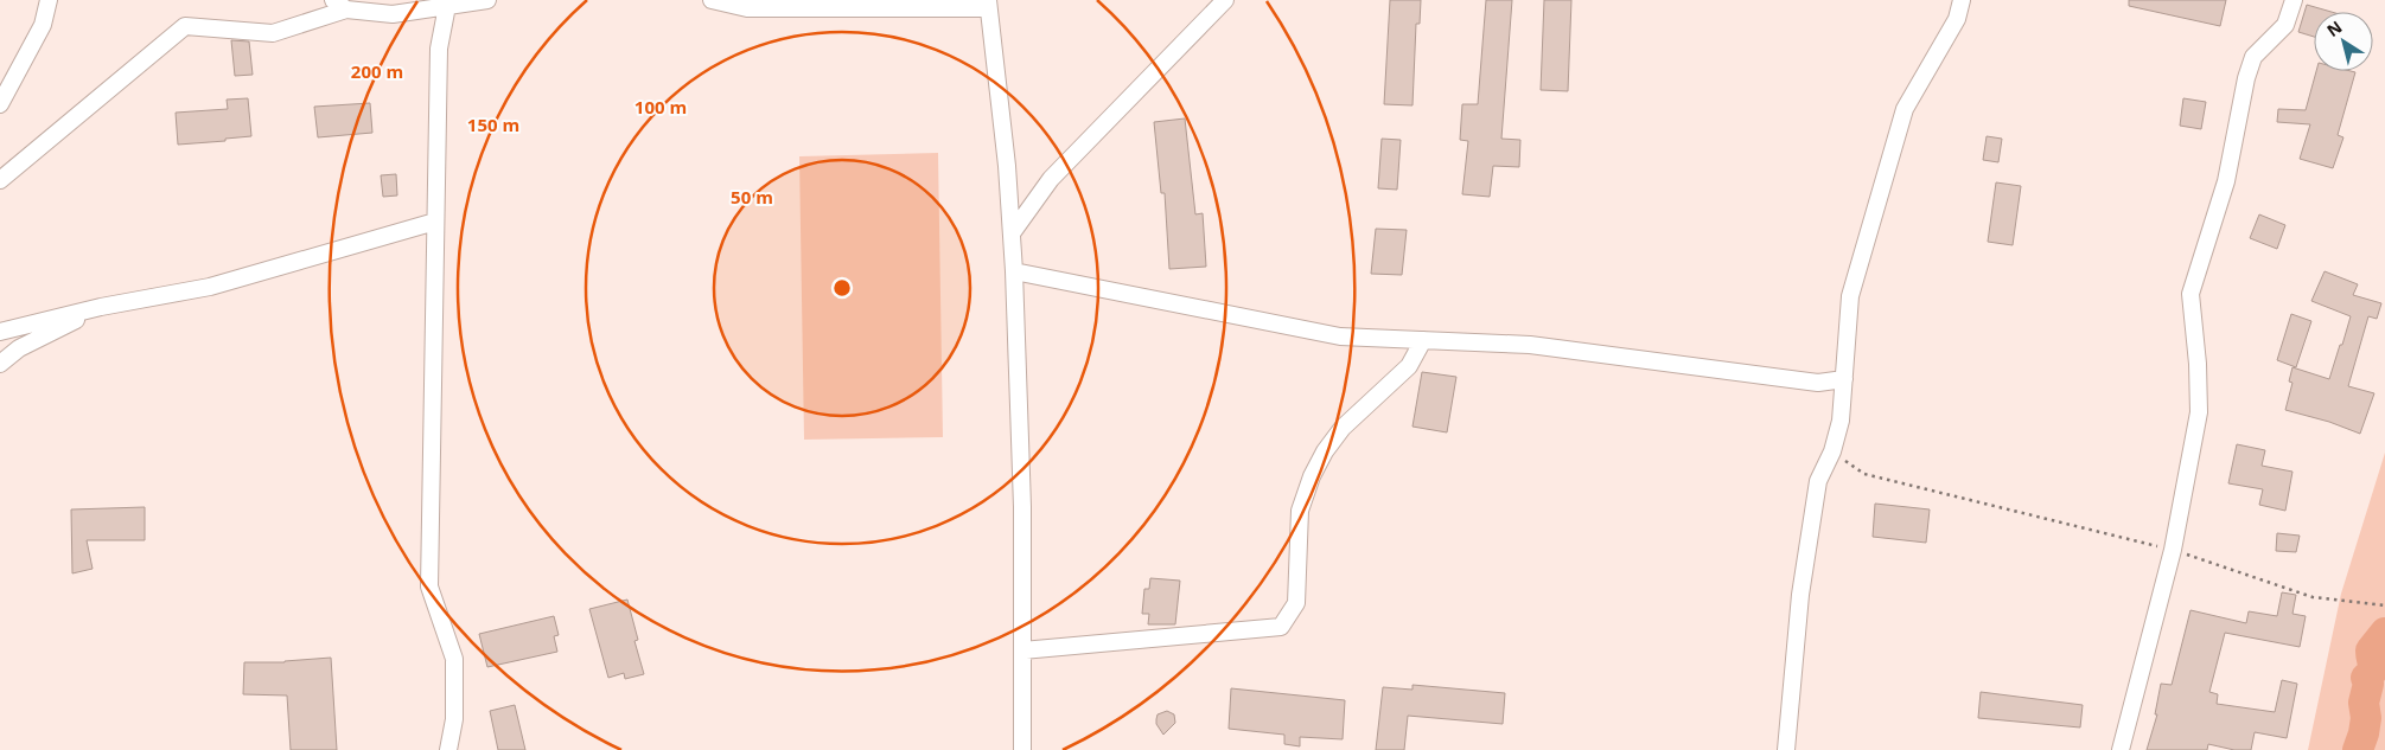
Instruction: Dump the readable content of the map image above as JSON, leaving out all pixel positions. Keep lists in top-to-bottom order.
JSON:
{
  "north": "top left",
  "rings": [
    "200 m",
    "100 m",
    "150 m",
    "50 m"
  ]
}
